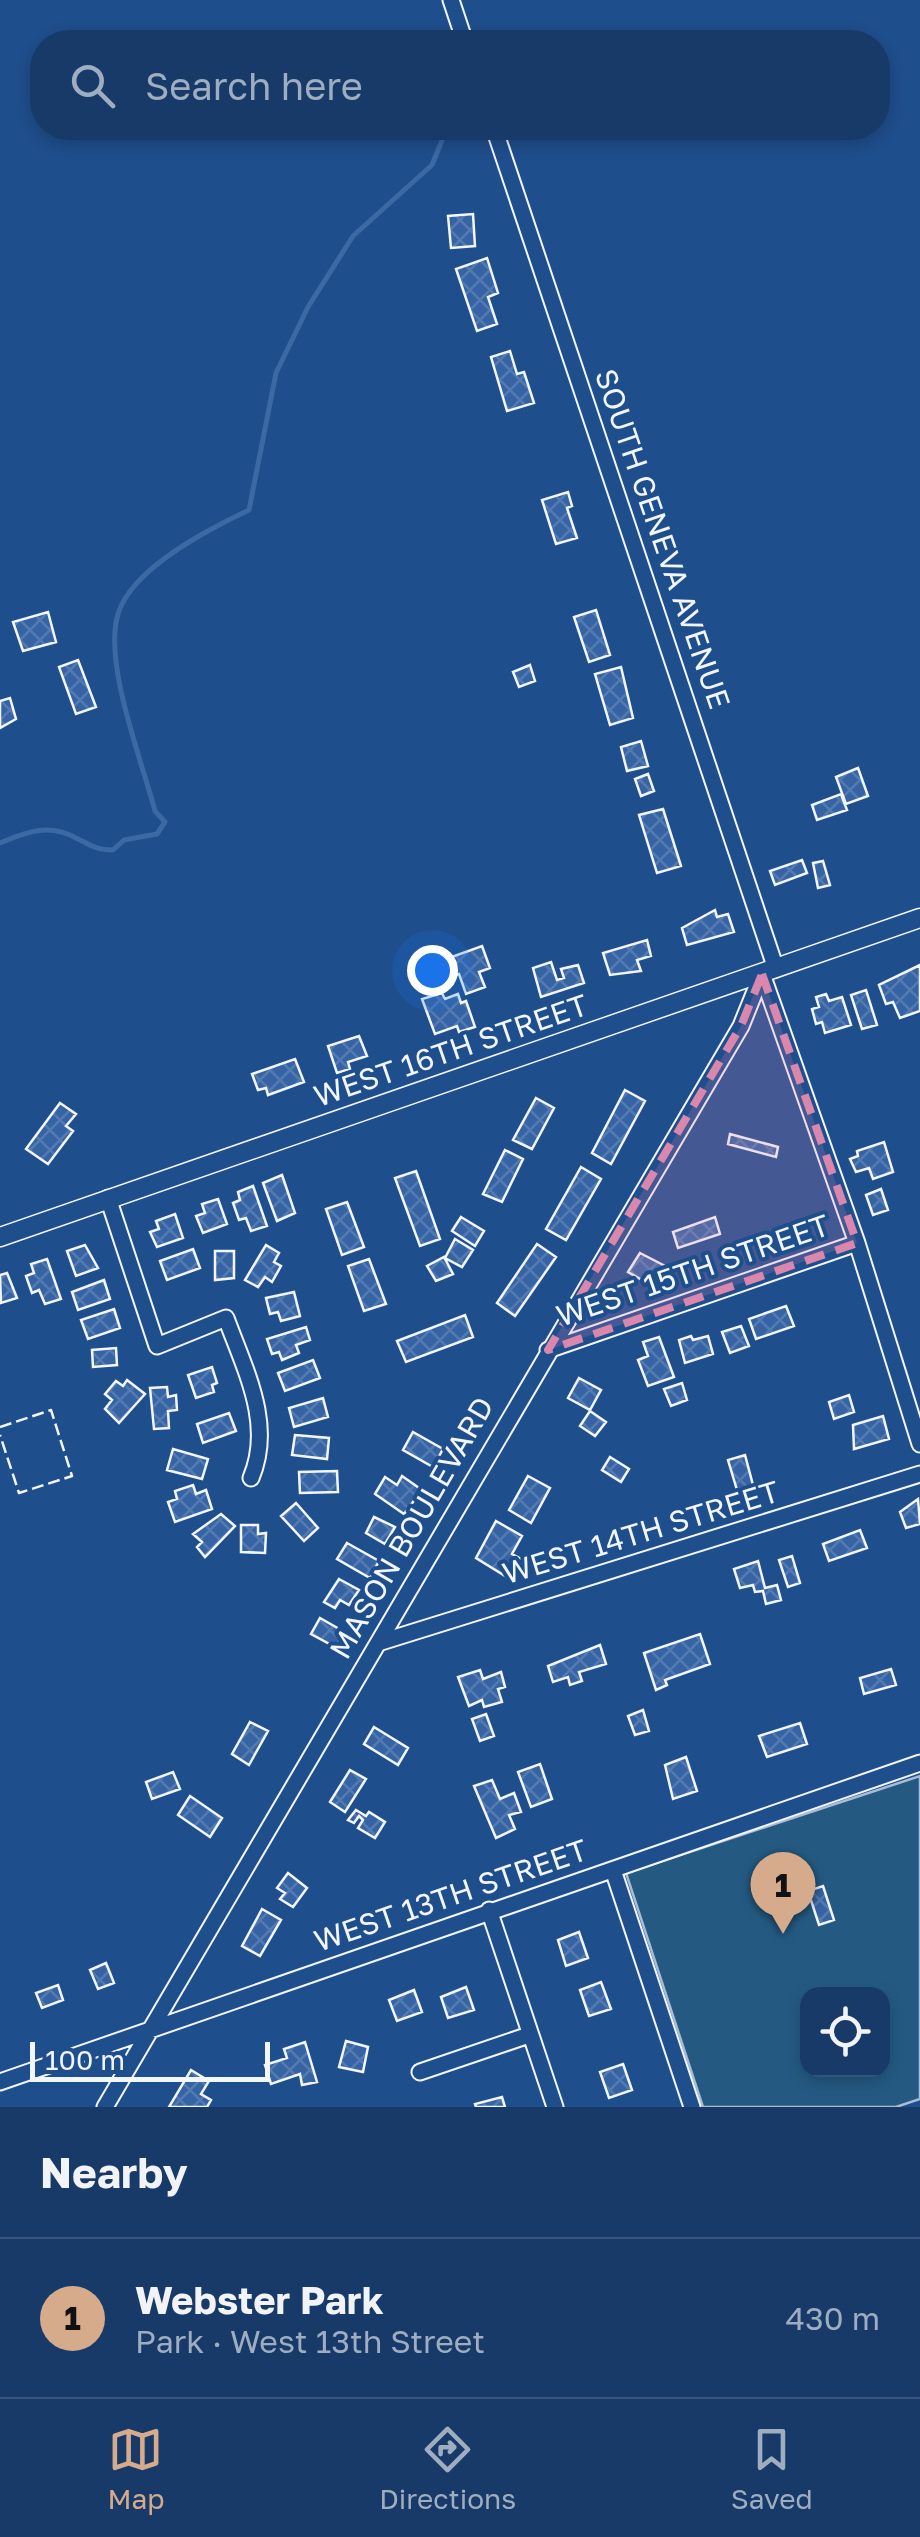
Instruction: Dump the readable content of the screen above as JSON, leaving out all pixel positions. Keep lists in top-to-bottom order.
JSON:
{
  "streets": {
    "street": [
      "SOUTH GENEVA AVENUE",
      "WEST 16TH STREET",
      "WEST 15TH STREET",
      "MASON BOULEVARD",
      "WEST 14TH STREET",
      "WEST 13TH STREET"
    ]
  },
  "crossings": [
    ["SOUTH GENEVA AVENUE", "WEST 16TH STREET"],
    ["SOUTH GENEVA AVENUE", "WEST 15TH STREET"],
    ["SOUTH GENEVA AVENUE", "MASON BOULEVARD"],
    ["WEST 16TH STREET", "MASON BOULEVARD"],
    ["WEST 15TH STREET", "MASON BOULEVARD"],
    ["MASON BOULEVARD", "WEST 14TH STREET"],
    ["MASON BOULEVARD", "WEST 13TH STREET"]
  ],
  "scale_bar": "100 m",
  "page": {
    "search": "Search here",
    "pins": "1",
    "scale": "100 m",
    "heading": "Nearby",
    "list": [
      {
        "mark": "1",
        "name": "Webster Park",
        "note": "Park · West 13th Street",
        "value": "430 m"
      }
    ],
    "nav": ["Map", "Directions", "Saved"]
  }
}
